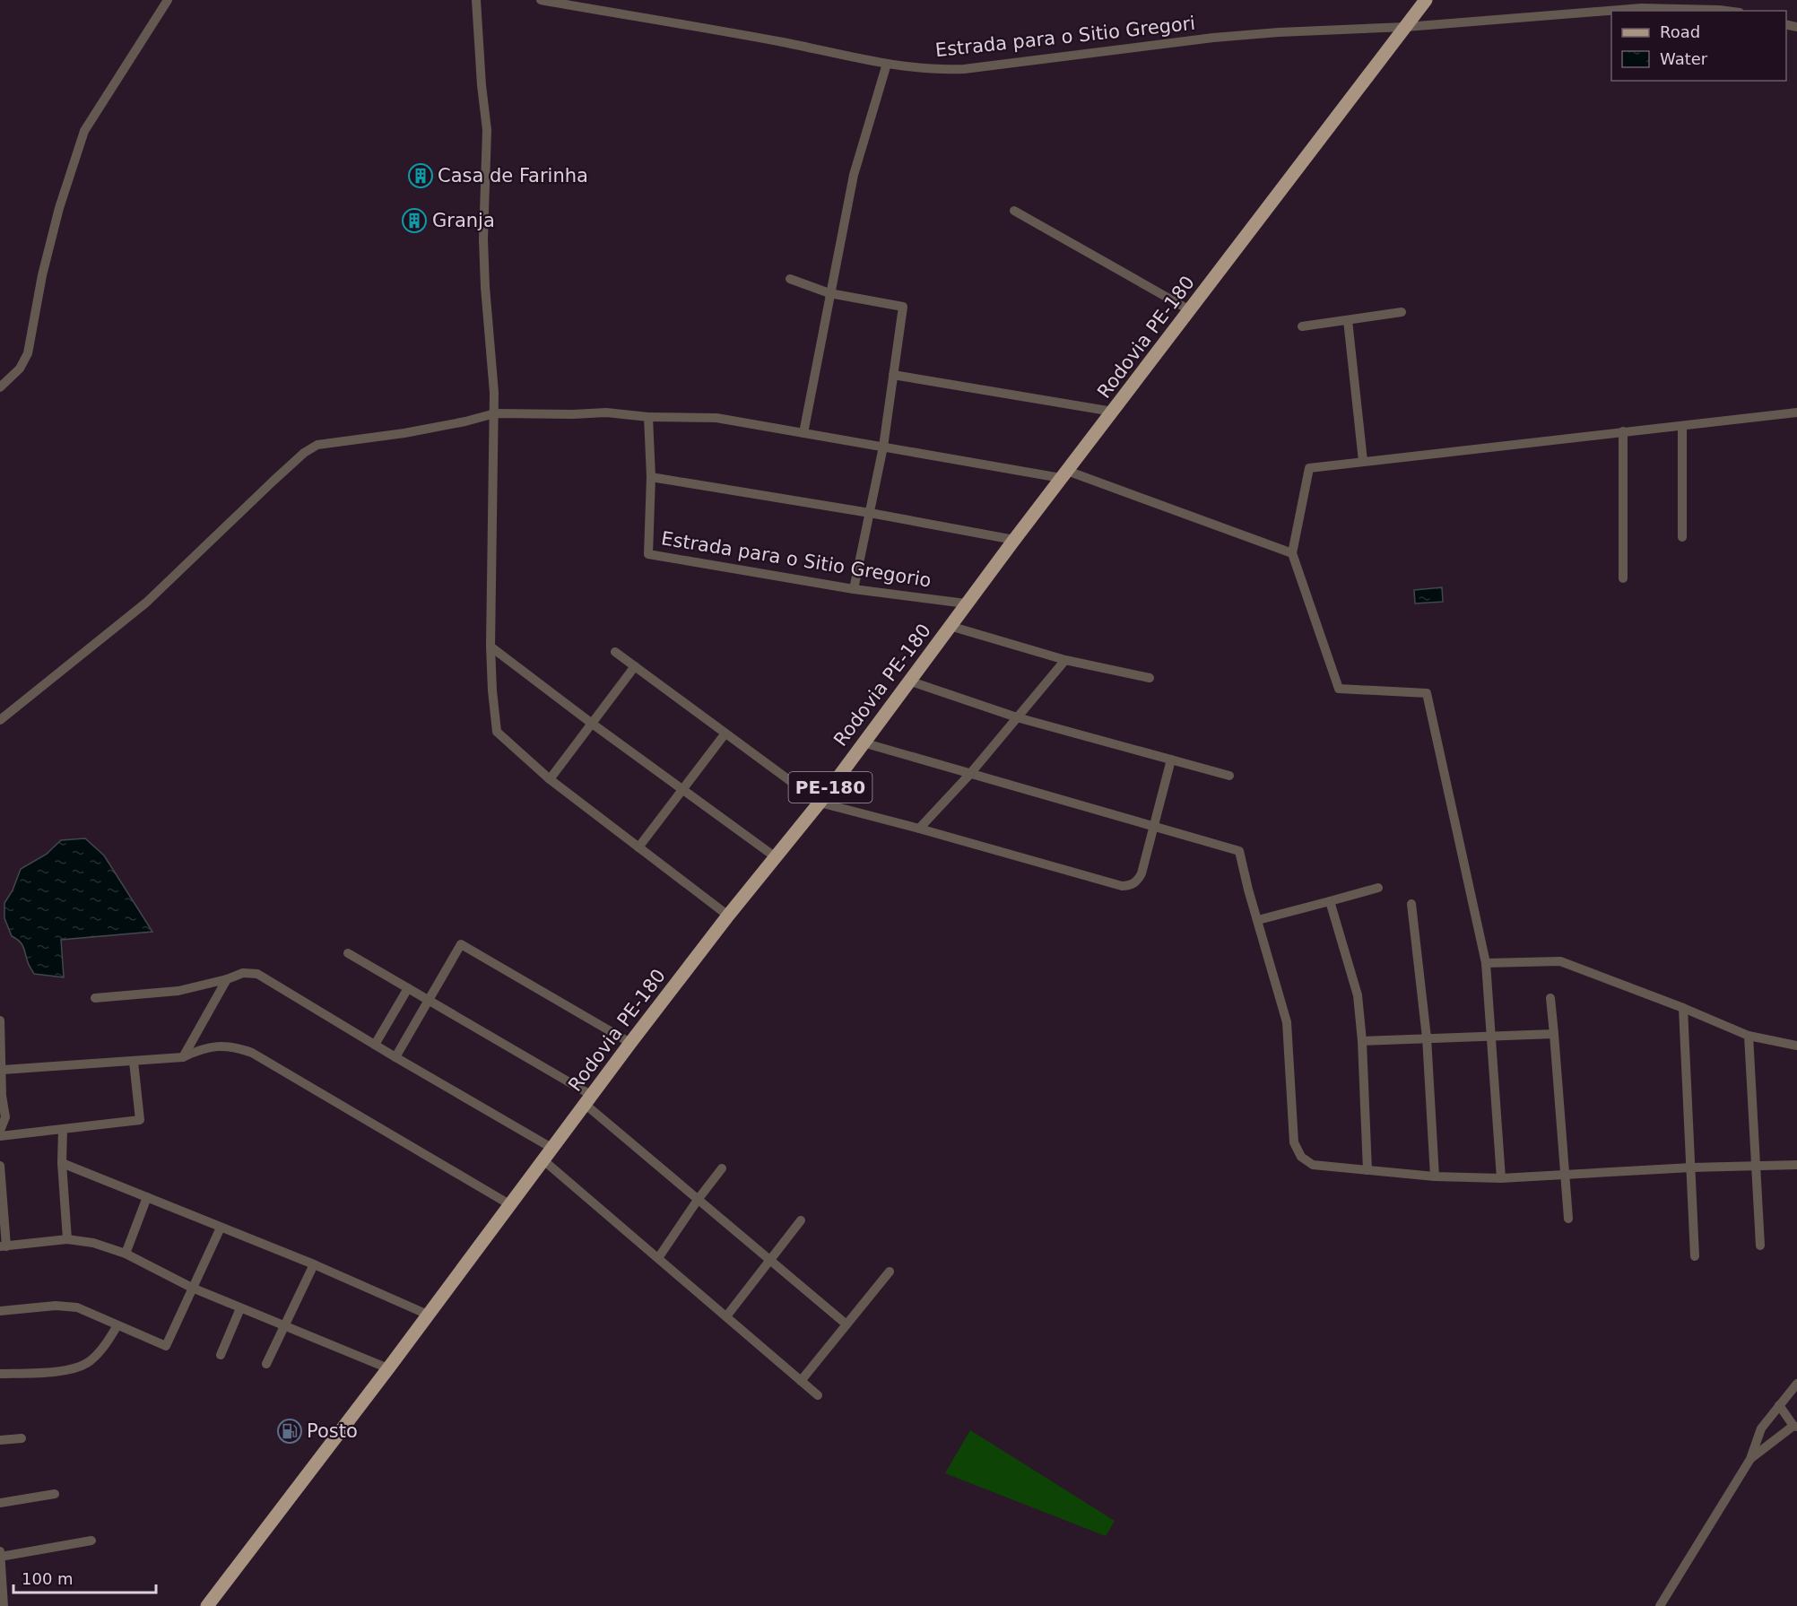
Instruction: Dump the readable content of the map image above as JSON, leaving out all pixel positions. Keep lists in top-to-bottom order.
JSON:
{
  "streets": {
    "main road": ["Rodovia PE-180", "PE-180"],
    "street": ["Estrada para o Sitio Gregori", "Estrada para o Sitio Gregorio"]
  },
  "crossings": [
    ["Estrada para o Sitio Gregori", "Rodovia PE-180"],
    ["Rodovia PE-180", "Estrada para o Sitio Gregorio"]
  ],
  "places": {
    "building": ["Casa de Farinha", "Granja"],
    "fuel station": ["Posto"]
  },
  "legend": ["Road", "Water"],
  "scale_bar": "100 m"
}
